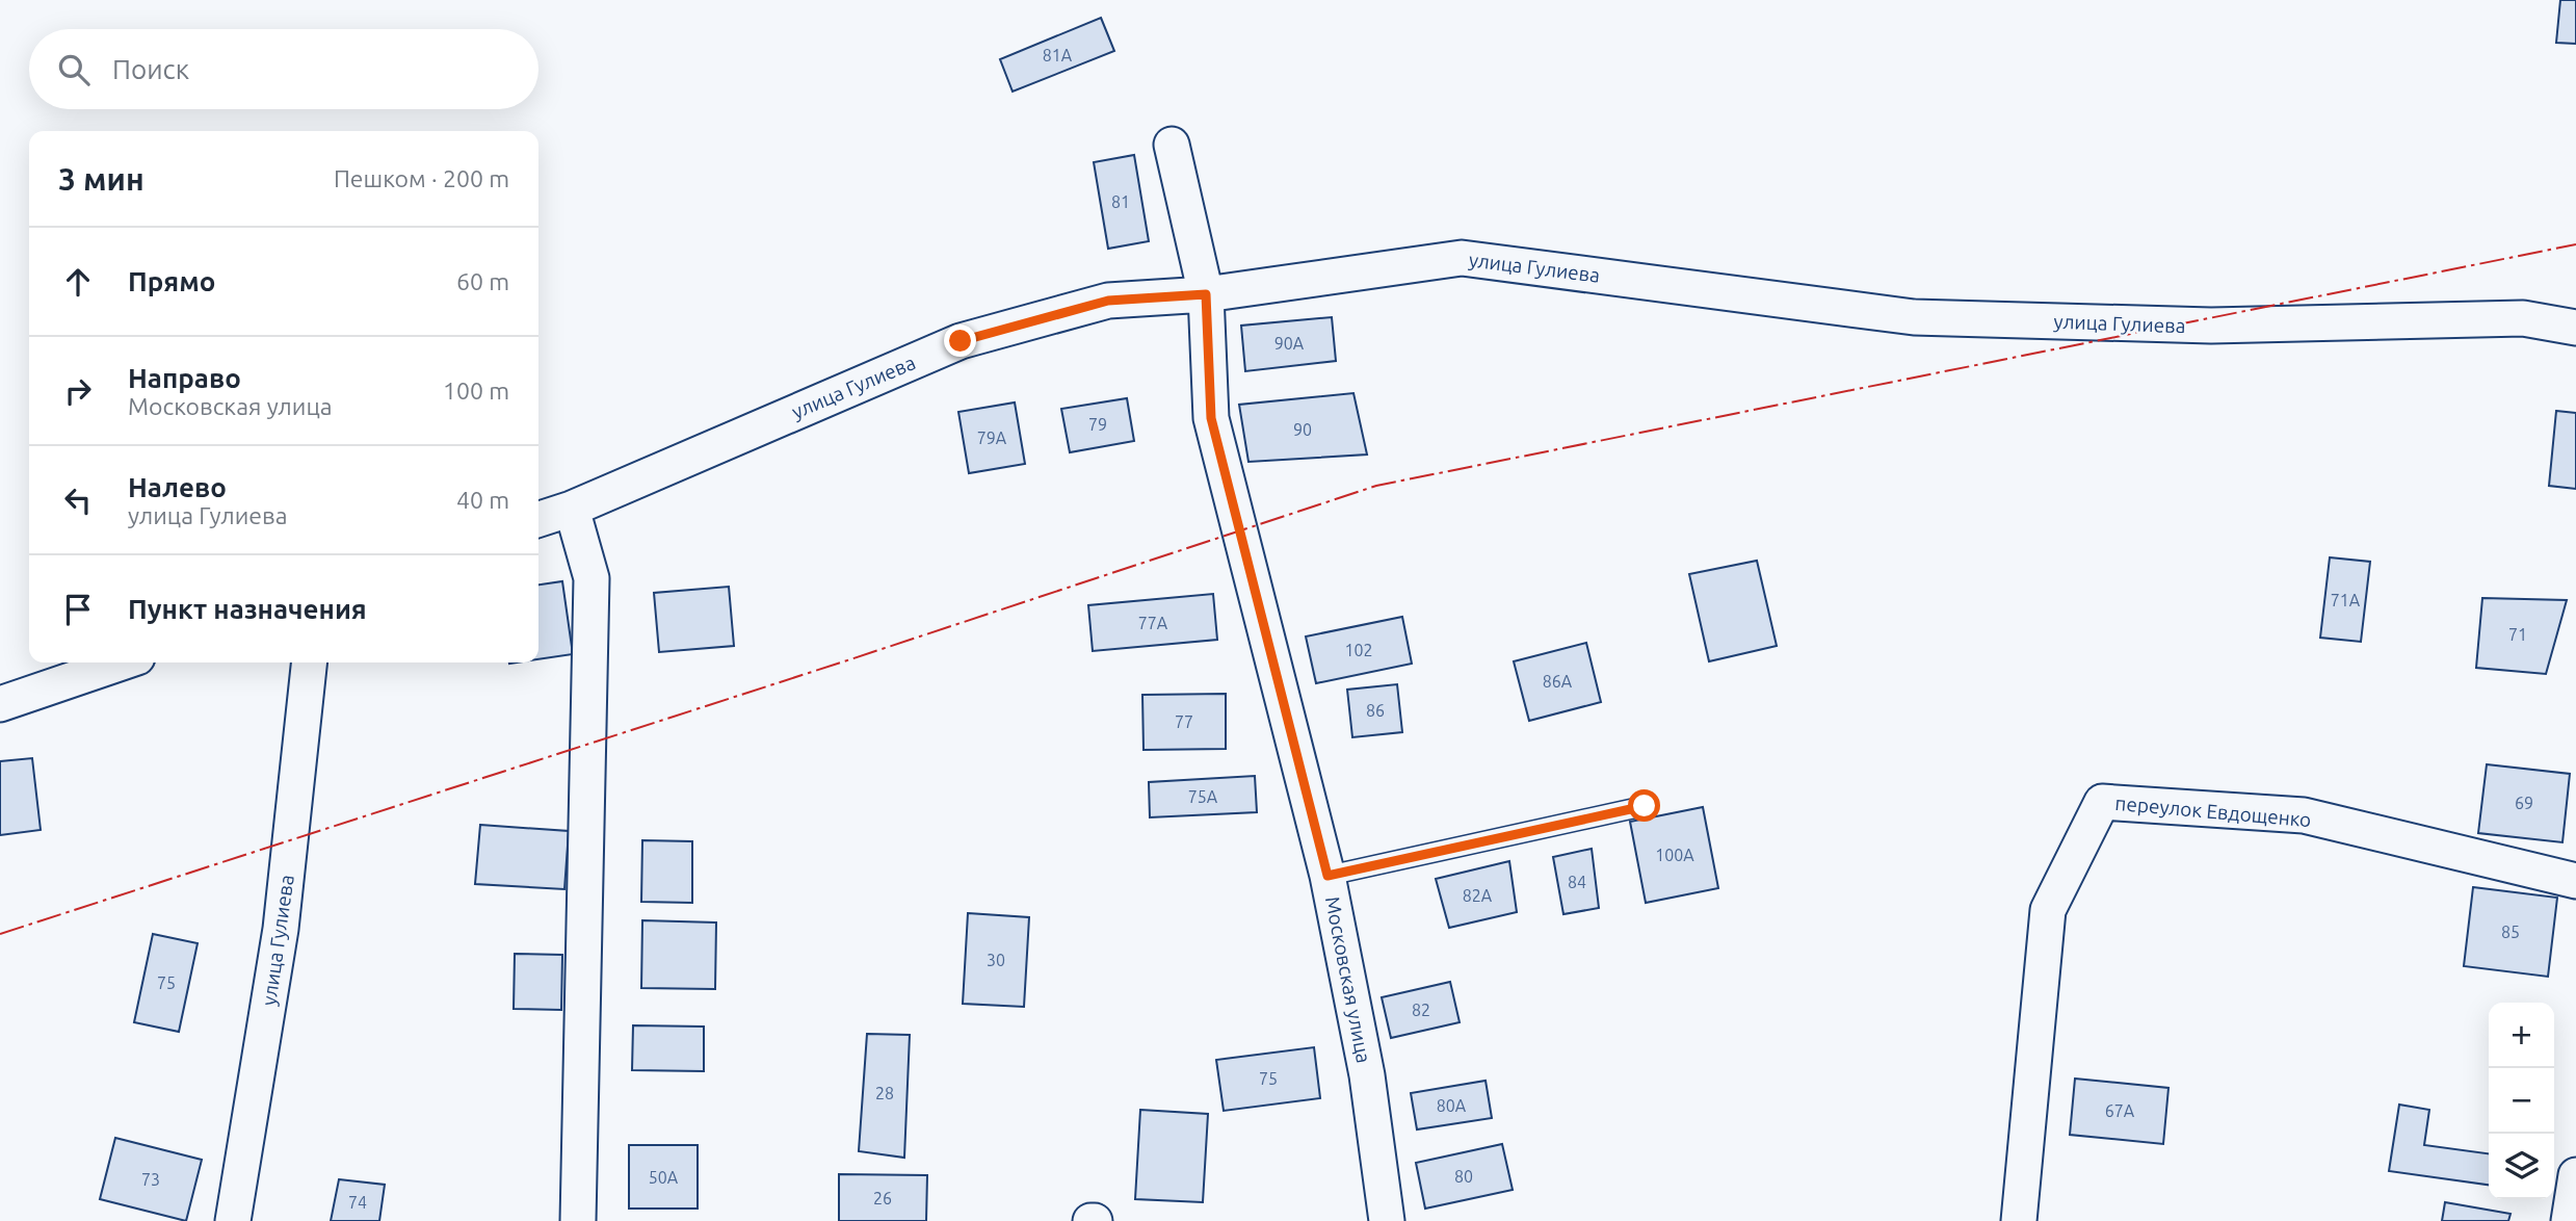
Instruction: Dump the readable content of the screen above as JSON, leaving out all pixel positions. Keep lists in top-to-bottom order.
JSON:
{
  "streets": {
    "street": ["улица Гулиева", "переулок Евдощенко", "Московская улица"]
  },
  "crossings": [
    ["улица Гулиева", "Московская улица"]
  ],
  "house_numbers": [
    "81А",
    "81",
    "90А",
    "79",
    "90",
    "79А",
    "71А",
    "77А",
    "71",
    "102",
    "86А",
    "86",
    "77",
    "75А",
    "69",
    "100А",
    "84",
    "82А",
    "85",
    "30",
    "75",
    "82",
    "75",
    "28",
    "80А",
    "67А",
    "80",
    "50А",
    "73",
    "26",
    "74"
  ],
  "page": {
    "search": "Поиск",
    "heading": ["3 мин", "Пешком · 200 m"],
    "list": [
      ["Прямо", "60 m"],
      ["Направо", "Московская улица", "100 m"],
      ["Налево", "улица Гулиева", "40 m"],
      "Пункт назначения"
    ],
    "map_buttons": ["+", "−"]
  }
}
